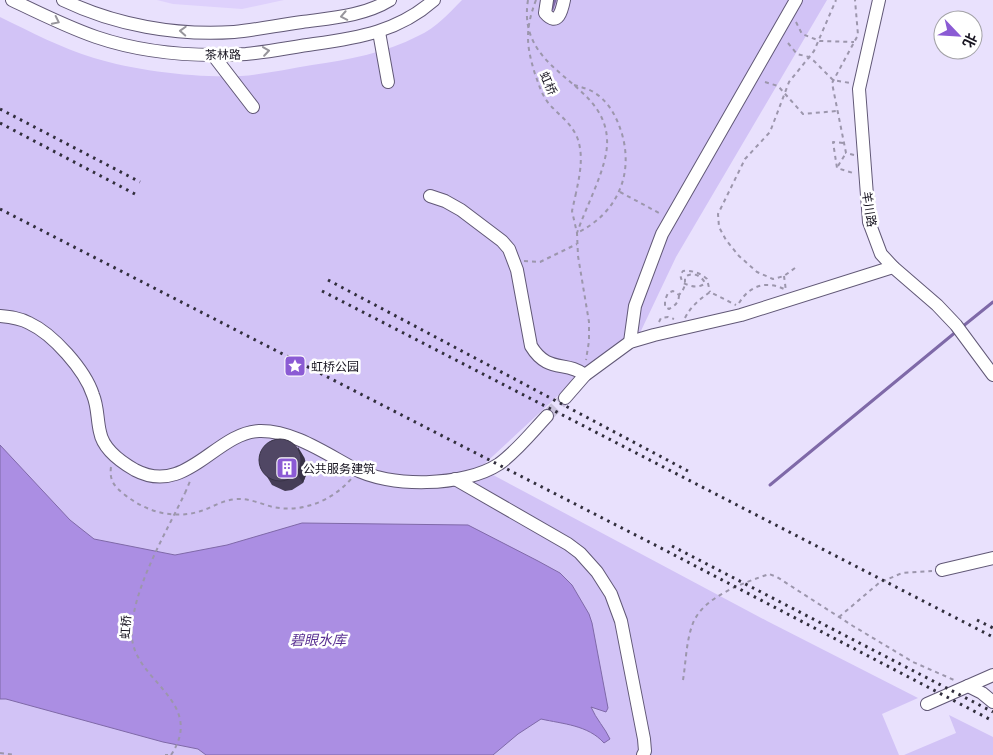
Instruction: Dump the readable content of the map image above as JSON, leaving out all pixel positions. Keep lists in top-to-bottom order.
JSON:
{
  "streets": {
    "street": ["茶林路", "羊川路"],
    "path": ["虹桥"]
  },
  "water": ["碧眼水库"],
  "places": {
    "place": ["虹桥公园"],
    "building": ["公共服务建筑"]
  },
  "north": "bottom right"
}
